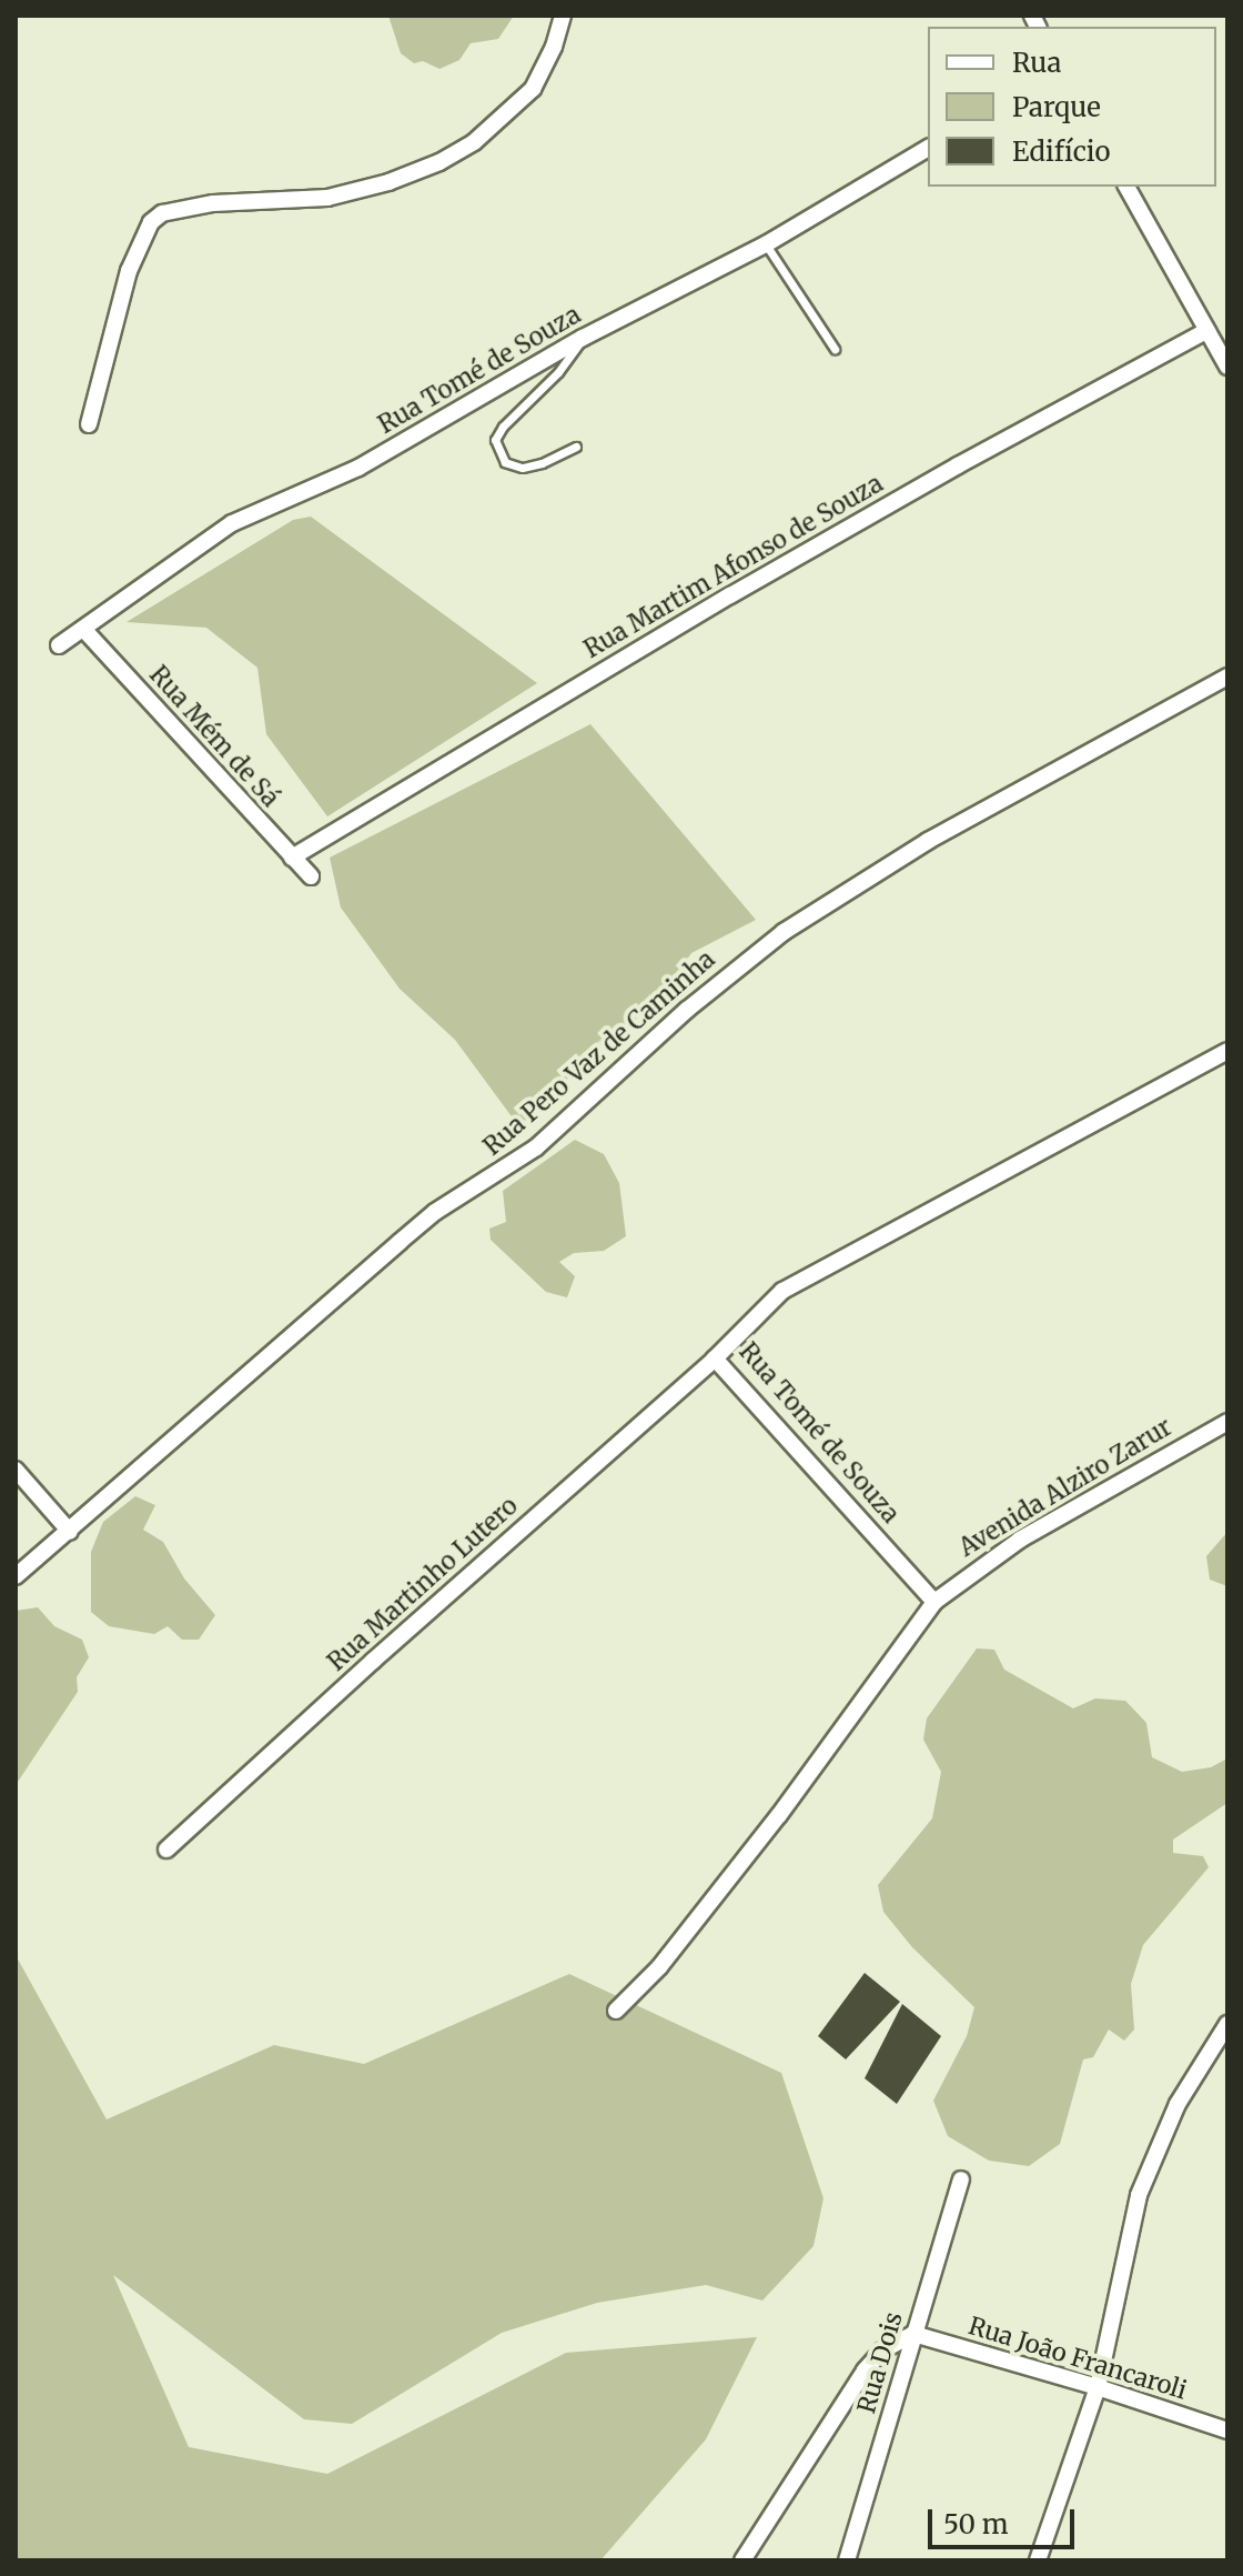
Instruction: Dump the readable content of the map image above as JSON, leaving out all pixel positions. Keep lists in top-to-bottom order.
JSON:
{
  "streets": {
    "street": [
      "Rua Tomé de Souza",
      "Rua Martim Afonso de Souza",
      "Rua Mém de Sá",
      "Rua Pero Vaz de Caminha",
      "Avenida Alziro Zarur",
      "Rua Martinho Lutero",
      "Rua João Francaroli",
      "Rua Dois"
    ]
  },
  "crossings": [
    ["Rua Tomé de Souza", "Rua Mém de Sá"],
    ["Rua Tomé de Souza", "Avenida Alziro Zarur"],
    ["Rua Tomé de Souza", "Rua Martinho Lutero"],
    ["Rua Martim Afonso de Souza", "Rua Mém de Sá"],
    ["Rua João Francaroli", "Rua Dois"]
  ],
  "legend": ["Rua", "Parque", "Edifício"],
  "scale_bar": "50 m"
}
